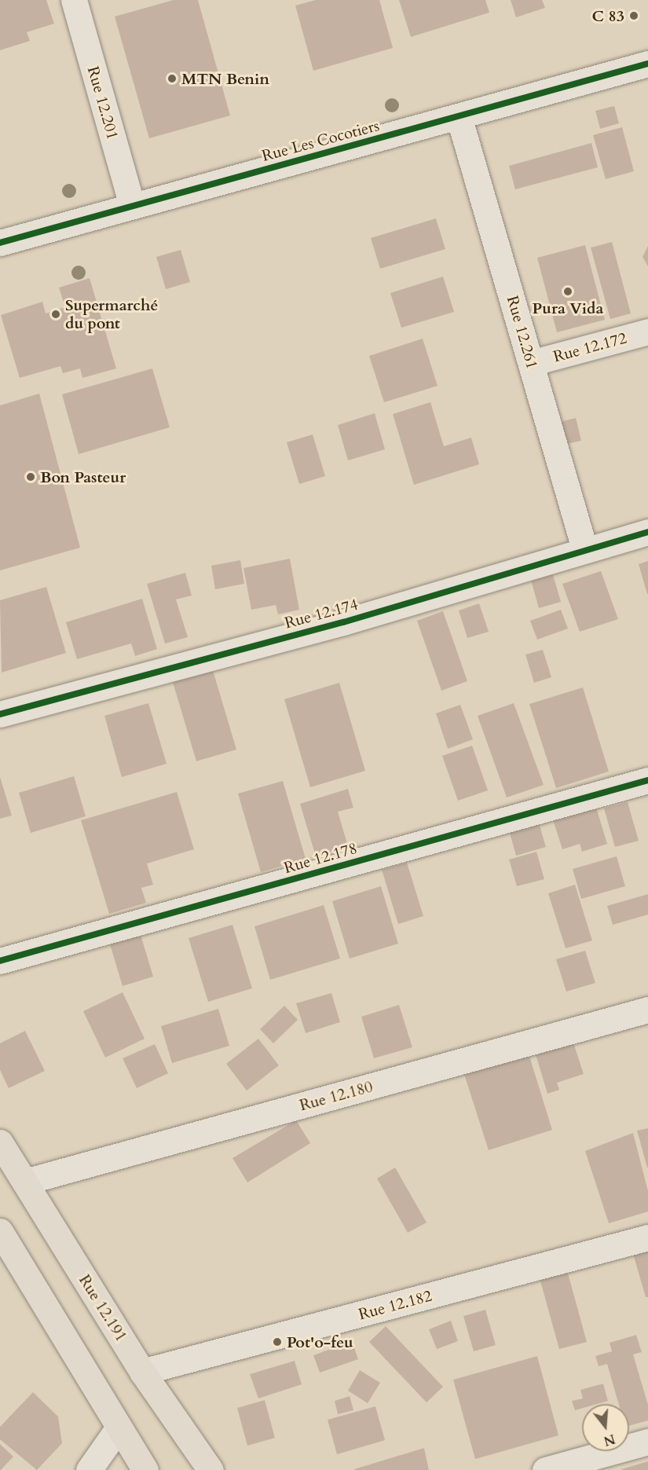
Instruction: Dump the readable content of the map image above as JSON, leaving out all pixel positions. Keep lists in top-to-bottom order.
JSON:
{
  "streets": {
    "main road": ["Rue 12.191"],
    "street": [
      "Rue 12.201",
      "Rue Les Cocotiers",
      "Rue 12.261",
      "Rue 12.172",
      "Rue 12.174",
      "Rue 12.178",
      "Rue 12.180",
      "Rue 12.182"
    ]
  },
  "crossings": [
    ["Rue 12.201", "Rue Les Cocotiers"],
    ["Rue Les Cocotiers", "Rue 12.261"],
    ["Rue 12.261", "Rue 12.172"],
    ["Rue 12.261", "Rue 12.174"],
    ["Rue 12.180", "Rue 12.191"],
    ["Rue 12.182", "Rue 12.191"]
  ],
  "places": [
    "C 83",
    "MTN Benin",
    "Pura Vida",
    "Supermarché du pont",
    "Bon Pasteur",
    "Pot'o-feu"
  ],
  "north": "bottom"
}
